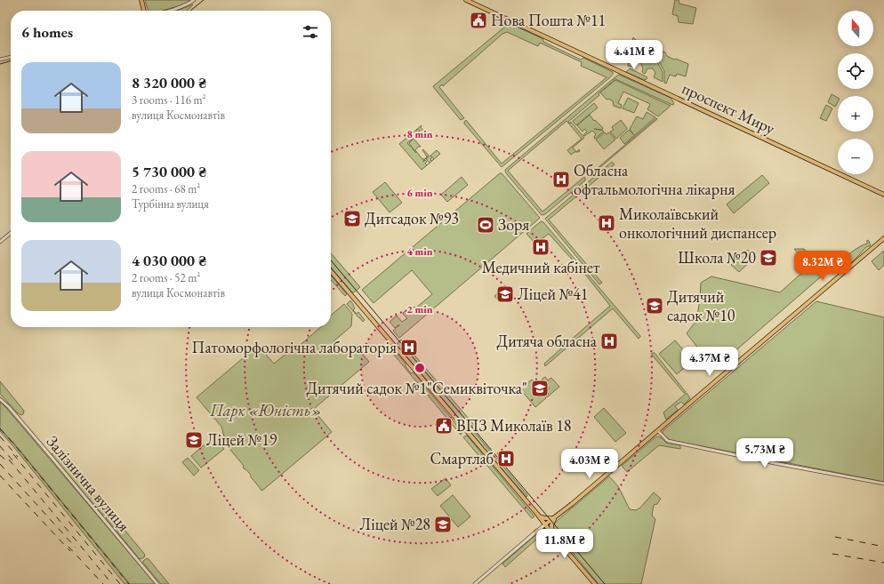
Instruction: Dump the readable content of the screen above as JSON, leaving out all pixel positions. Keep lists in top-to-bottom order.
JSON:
{
  "streets": {
    "main road": ["проспект Миру"],
    "street": ["Залізнична вулиця"]
  },
  "parks": ["Парк «Юність»"],
  "places": {
    "public building": ["Нова Пошта №11", "ВПЗ Миколаїв 18"],
    "hospital": [
      "Обласна офтальмологічна лікарня",
      "Миколаївський онкологічний диспансер",
      "Медичний кабінет",
      "Дитяча обласна",
      "Патоморфологічна лабораторія",
      "Смартлаб"
    ],
    "school or university": [
      "Дитсадок №93",
      "Школа №20",
      "Ліцей №41",
      "Дитячий садок №10",
      "Дитячий садок №1\"Семиквіточка\"",
      "Ліцей №19",
      "Ліцей №28"
    ],
    "sports": ["Зоря"]
  },
  "north": "top",
  "page": {
    "map_buttons": ["+", "−"],
    "heading": "6 homes",
    "price": [
      "4.41M ₴",
      "8.32M ₴",
      "4.37M ₴",
      "5.73M ₴",
      "4.03M ₴",
      "11.8M ₴"
    ],
    "list": [
      {
        "name": "8 320 000 ₴",
        "note": "3 rooms · 116 m² · вулиця Космонавтів"
      },
      {
        "name": "5 730 000 ₴",
        "note": "2 rooms · 68 m² · Турбінна вулиця"
      },
      {
        "name": "4 030 000 ₴",
        "note": "2 rooms · 52 m² · вулиця Космонавтів"
      }
    ]
  },
  "rings": [
    "8 min",
    "6 min",
    "4 min",
    "2 min"
  ]
}
